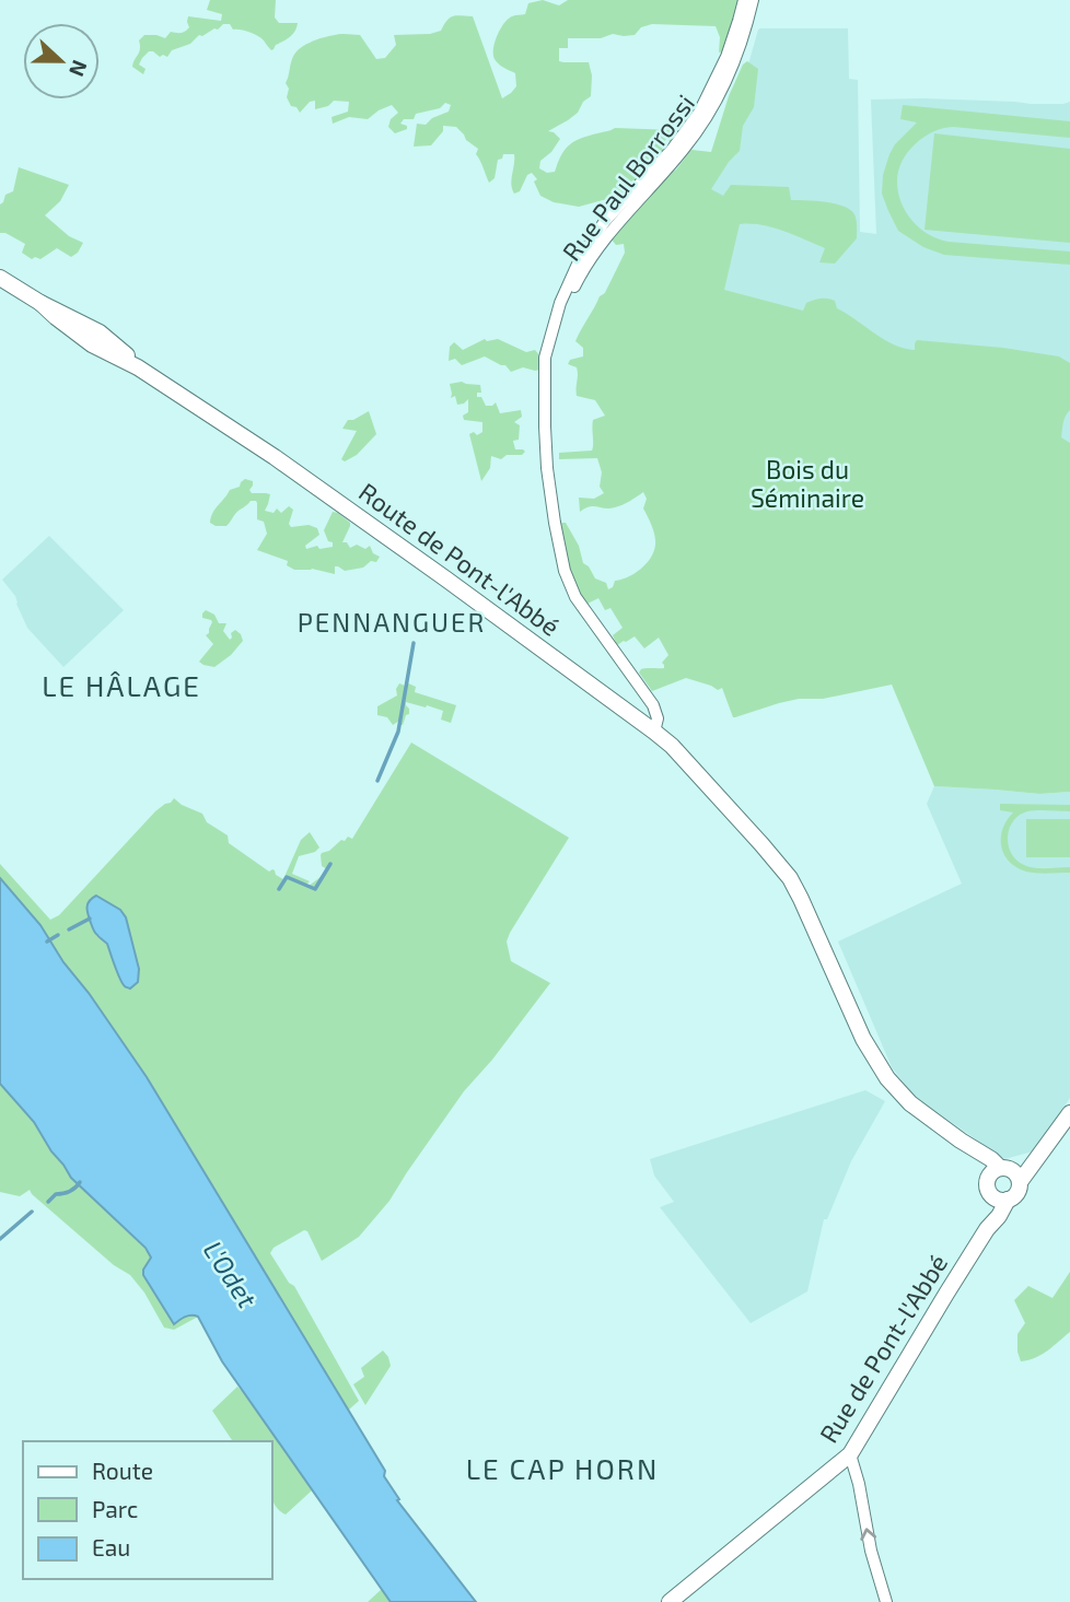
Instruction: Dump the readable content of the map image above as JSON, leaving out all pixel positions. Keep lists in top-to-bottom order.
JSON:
{
  "streets": {
    "main road": ["Route de Pont-l'Abbé", "Rue de Pont-l'Abbé"],
    "street": ["Rue Paul Borrossi"]
  },
  "crossings": [
    ["Rue Paul Borrossi", "Route de Pont-l'Abbé"]
  ],
  "districts": ["PENNANGUER", "LE HÂLAGE", "LE CAP HORN"],
  "water": ["L'Odet"],
  "parks": ["Bois du Séminaire"],
  "legend": ["Route", "Parc", "Eau"],
  "north": "right"
}
